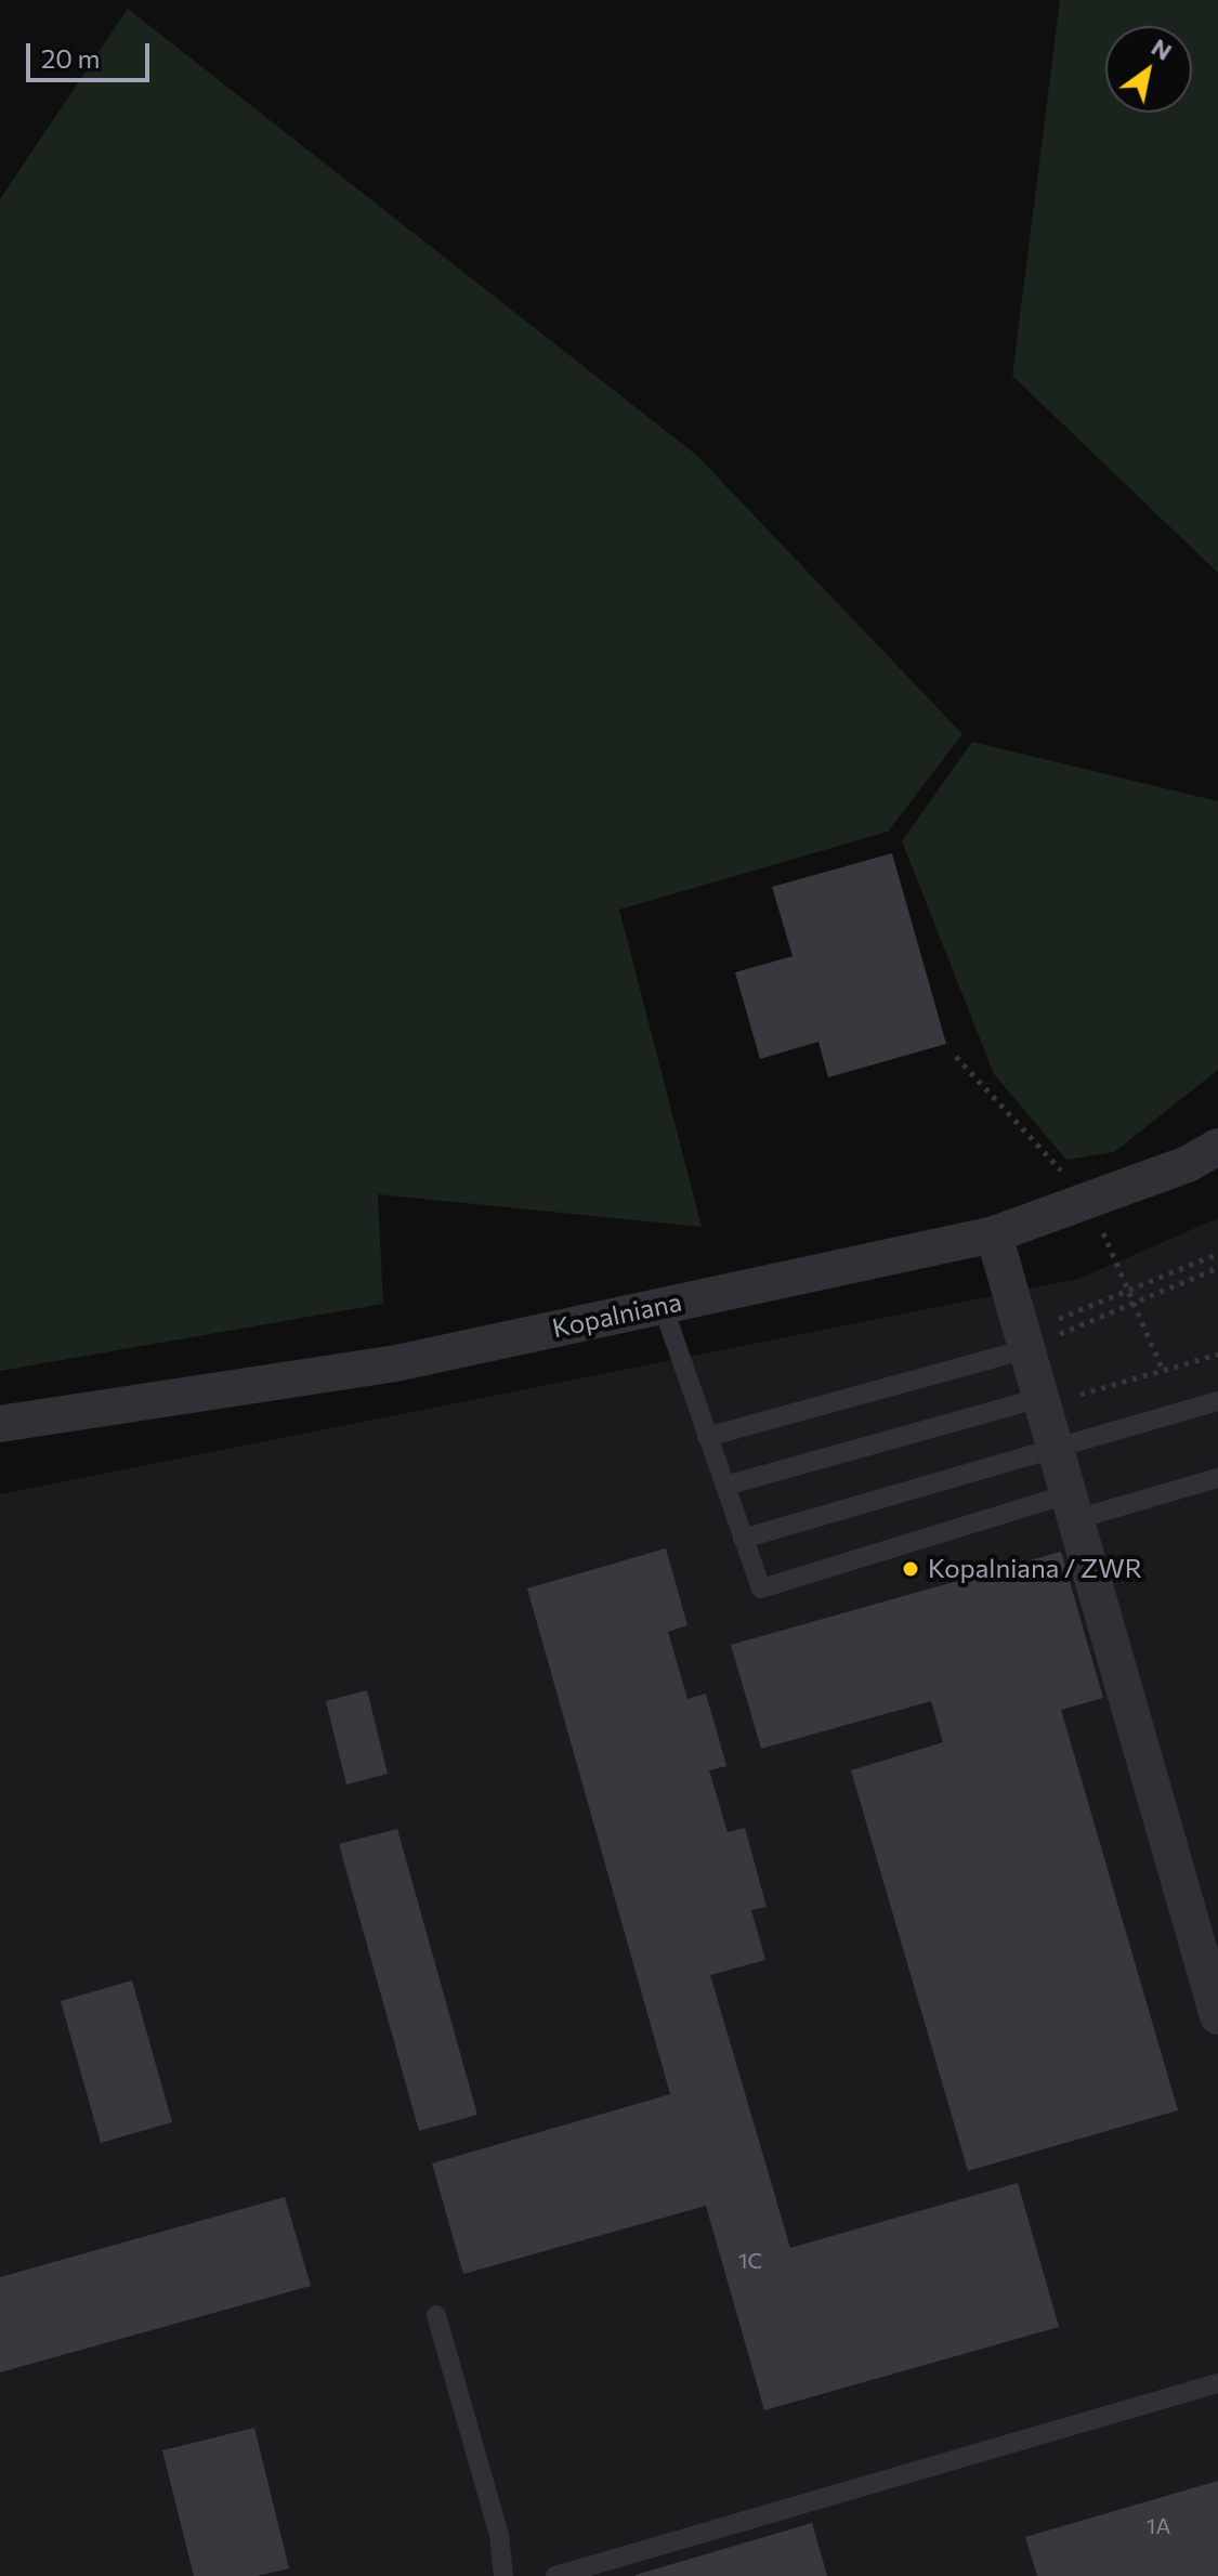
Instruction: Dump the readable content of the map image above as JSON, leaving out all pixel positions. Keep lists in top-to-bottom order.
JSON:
{
  "streets": {
    "street": ["Kopalniana"]
  },
  "places": ["Kopalniana / ZWR"],
  "house_numbers": ["1C", "1A"],
  "scale_bar": "20 m",
  "north": "top right"
}
